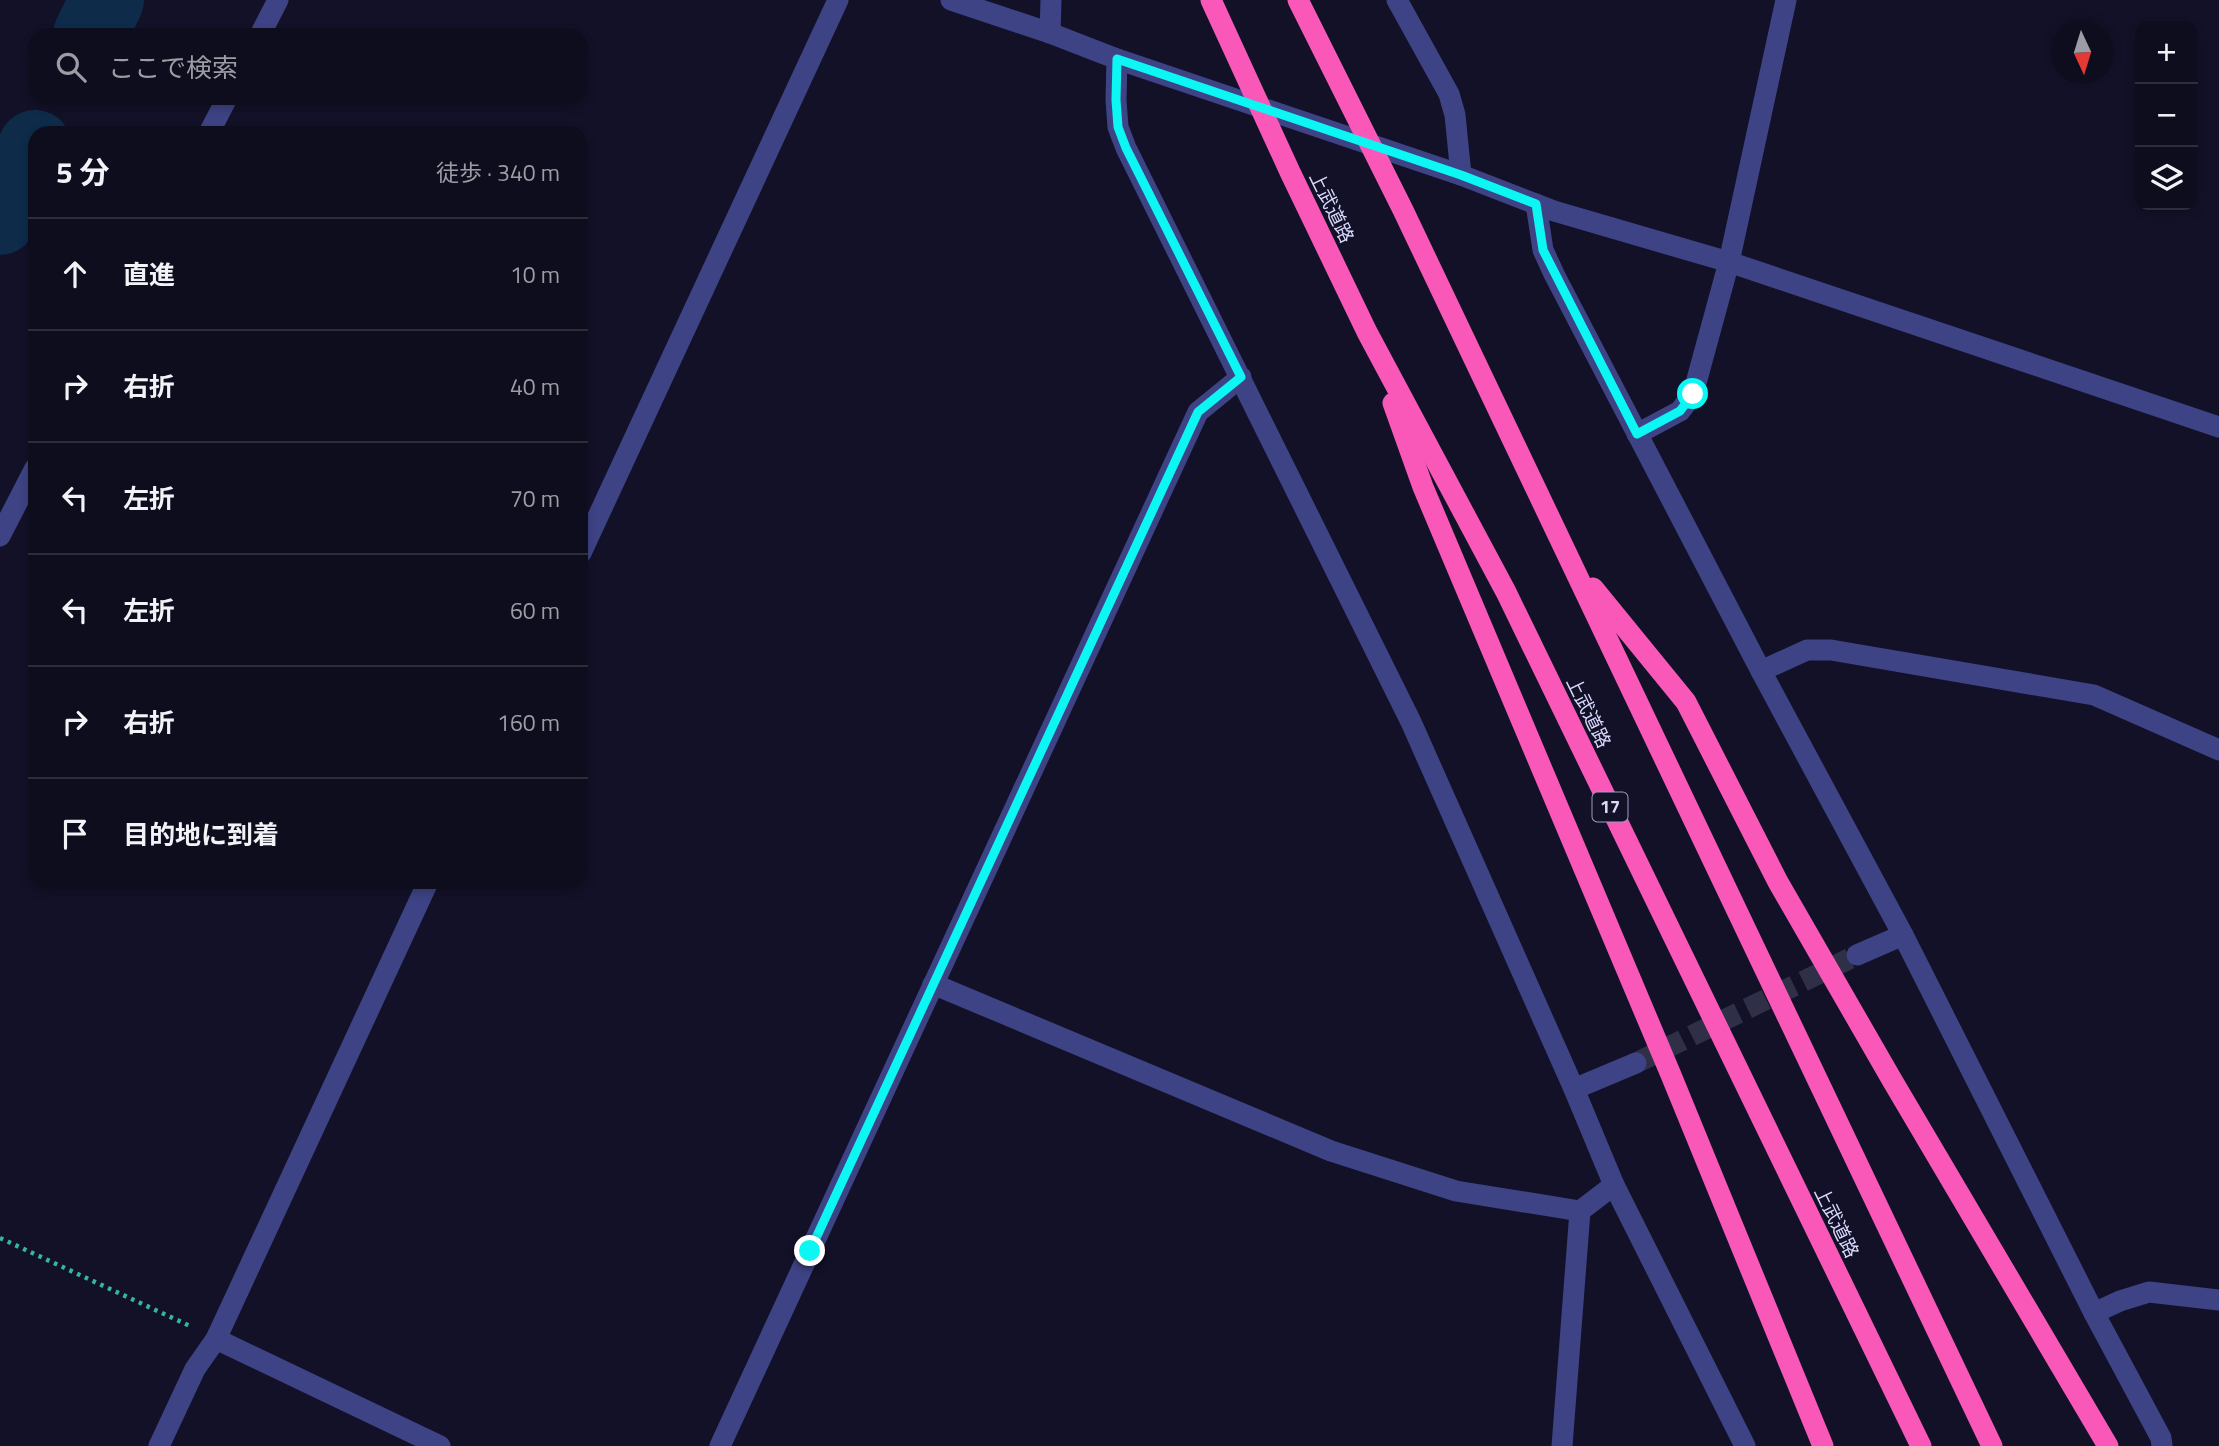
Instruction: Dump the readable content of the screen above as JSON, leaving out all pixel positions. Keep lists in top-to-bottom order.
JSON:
{
  "streets": {
    "highway": ["上武道路", "17"]
  },
  "crossings": [
    ["上武道路", "17"]
  ],
  "north": "bottom",
  "page": {
    "map_buttons": ["+", "−"],
    "search": "ここで検索",
    "heading": ["5 分", "徒歩 · 340 m"],
    "list": [
      ["直進", "10 m"],
      ["右折", "40 m"],
      ["左折", "70 m"],
      ["左折", "60 m"],
      ["右折", "160 m"],
      "目的地に到着"
    ]
  }
}
